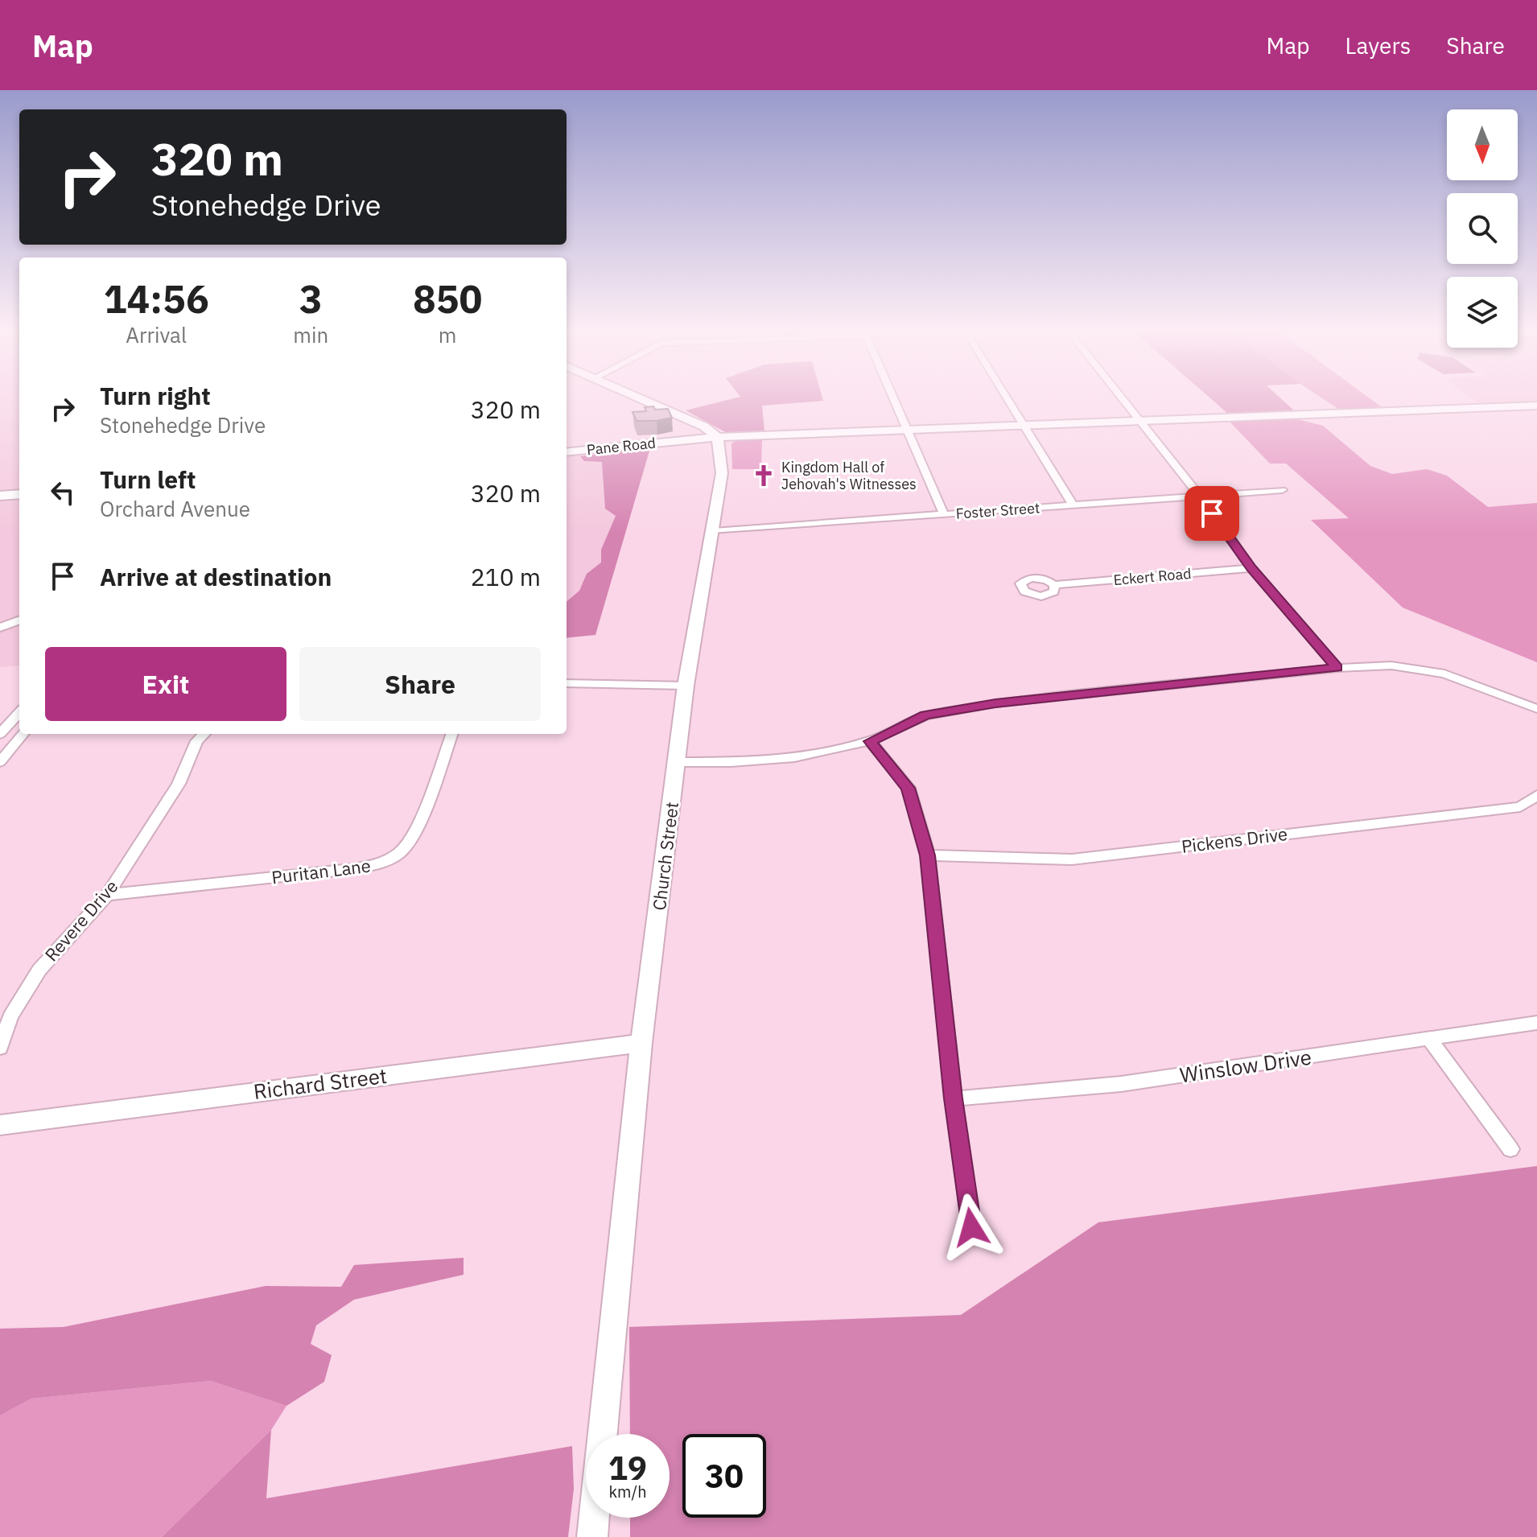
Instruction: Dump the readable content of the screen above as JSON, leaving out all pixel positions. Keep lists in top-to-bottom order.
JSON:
{
  "streets": {
    "street": [
      "Pane Road",
      "Foster Street",
      "Eckert Road",
      "Pickens Drive",
      "Church Street",
      "Puritan Lane",
      "Revere Drive",
      "Winslow Drive",
      "Richard Street"
    ]
  },
  "crossings": [
    ["Pane Road", "Church Street"],
    ["Foster Street", "Church Street"],
    ["Church Street", "Richard Street"],
    ["Puritan Lane", "Revere Drive"]
  ],
  "places": {
    "church": ["Kingdom Hall of Jehovah's Witnesses"]
  },
  "north": "bottom",
  "page": {
    "header": "Map",
    "nav": ["Map", "Layers", "Share"],
    "turn": ["320 m", "Stonehedge Drive"],
    "eta": [
      "14:56",
      "Arrival",
      "3",
      "min",
      "850",
      "m"
    ],
    "list": [
      {
        "name": "Turn right",
        "note": "Stonehedge Drive",
        "value": "320 m"
      },
      {
        "name": "Turn left",
        "note": "Orchard Avenue",
        "value": "320 m"
      },
      {
        "name": "Arrive at destination",
        "value": "210 m"
      }
    ],
    "buttons": ["Exit", "Share"],
    "speed": "19 km/h",
    "limit": "30"
  }
}
